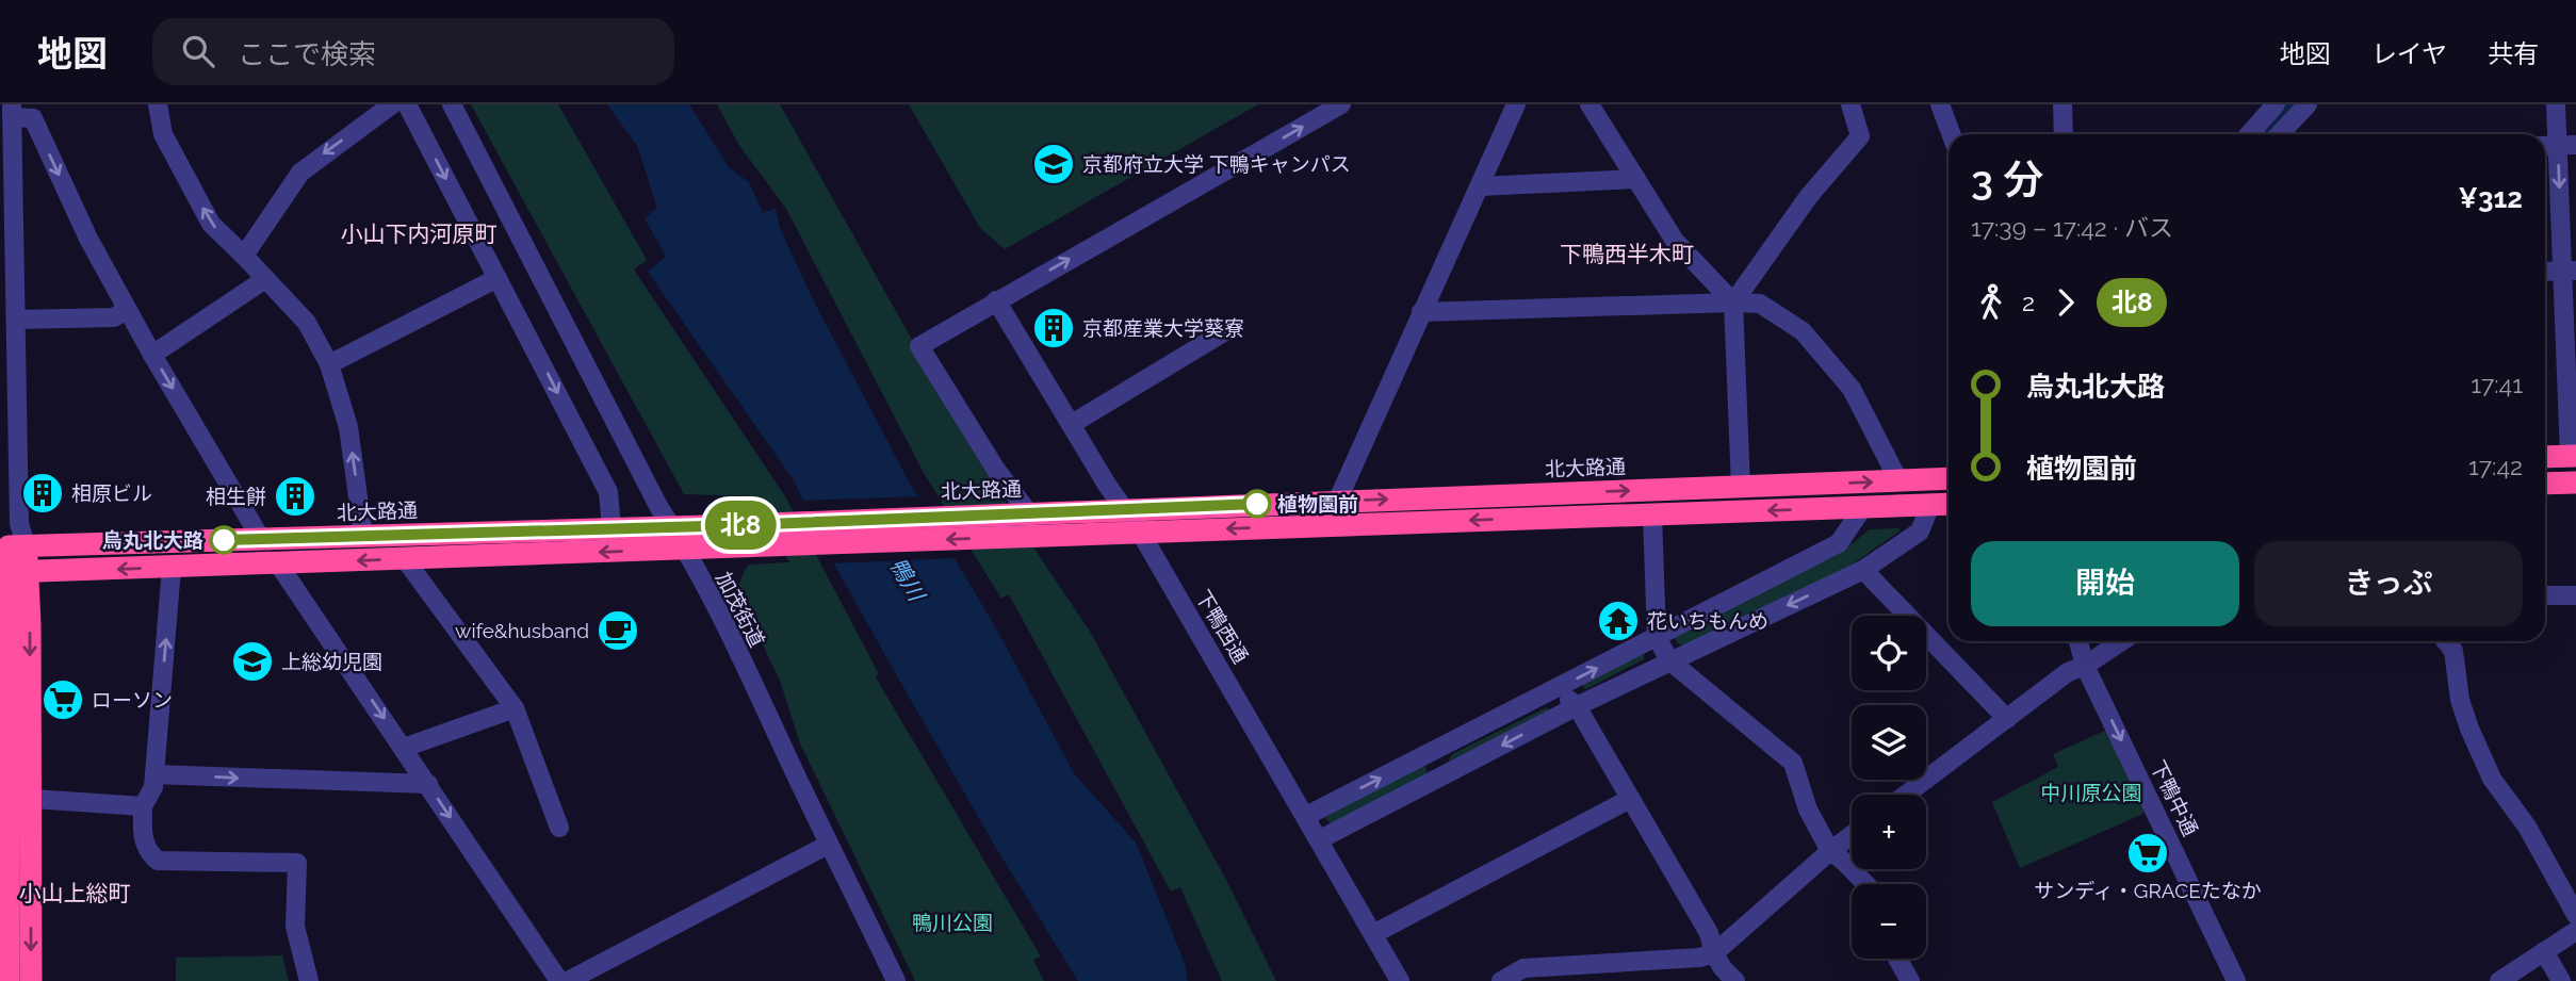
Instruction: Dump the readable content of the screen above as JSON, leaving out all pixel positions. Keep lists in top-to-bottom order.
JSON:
{
  "streets": {
    "highway": ["北大路通"],
    "street": ["加茂街道", "下鴨西通", "下鴨中通"]
  },
  "crossings": [
    ["北大路通", "加茂街道"],
    ["北大路通", "下鴨西通"]
  ],
  "one_way": ["下鴨中通"],
  "districts": ["小山下内河原町", "下鴨西半木町", "小山上総町"],
  "water": ["鴨川"],
  "parks": ["中川原公園", "鴨川公園"],
  "places": {
    "school or university": ["京都府立大学 下鴨キャンパス", "上総幼児園"],
    "building": ["京都産業大学葵寮", "相原ビル", "相生餅"],
    "other": ["植物園前", "烏丸北大路"],
    "temple": ["花いちもんめ"],
    "cafe": ["wife&husband"],
    "supermarket": ["ローソン", "サンディ・GRACEたなか"]
  },
  "lines": ["bus line 北8"],
  "page": {
    "header": "地図",
    "search": "ここで検索",
    "nav": ["地図", "レイヤ", "共有"],
    "on_map": "北8",
    "heading": ["3 分", "17:39 – 17:42 · バス", "¥312"],
    "legs": ["2", "北8"],
    "list": [
      {
        "name": "烏丸北大路",
        "value": "17:41"
      },
      {
        "name": "植物園前",
        "value": "17:42"
      }
    ],
    "buttons": ["開始", "きっぷ"],
    "map_buttons": ["+", "−"]
  }
}
